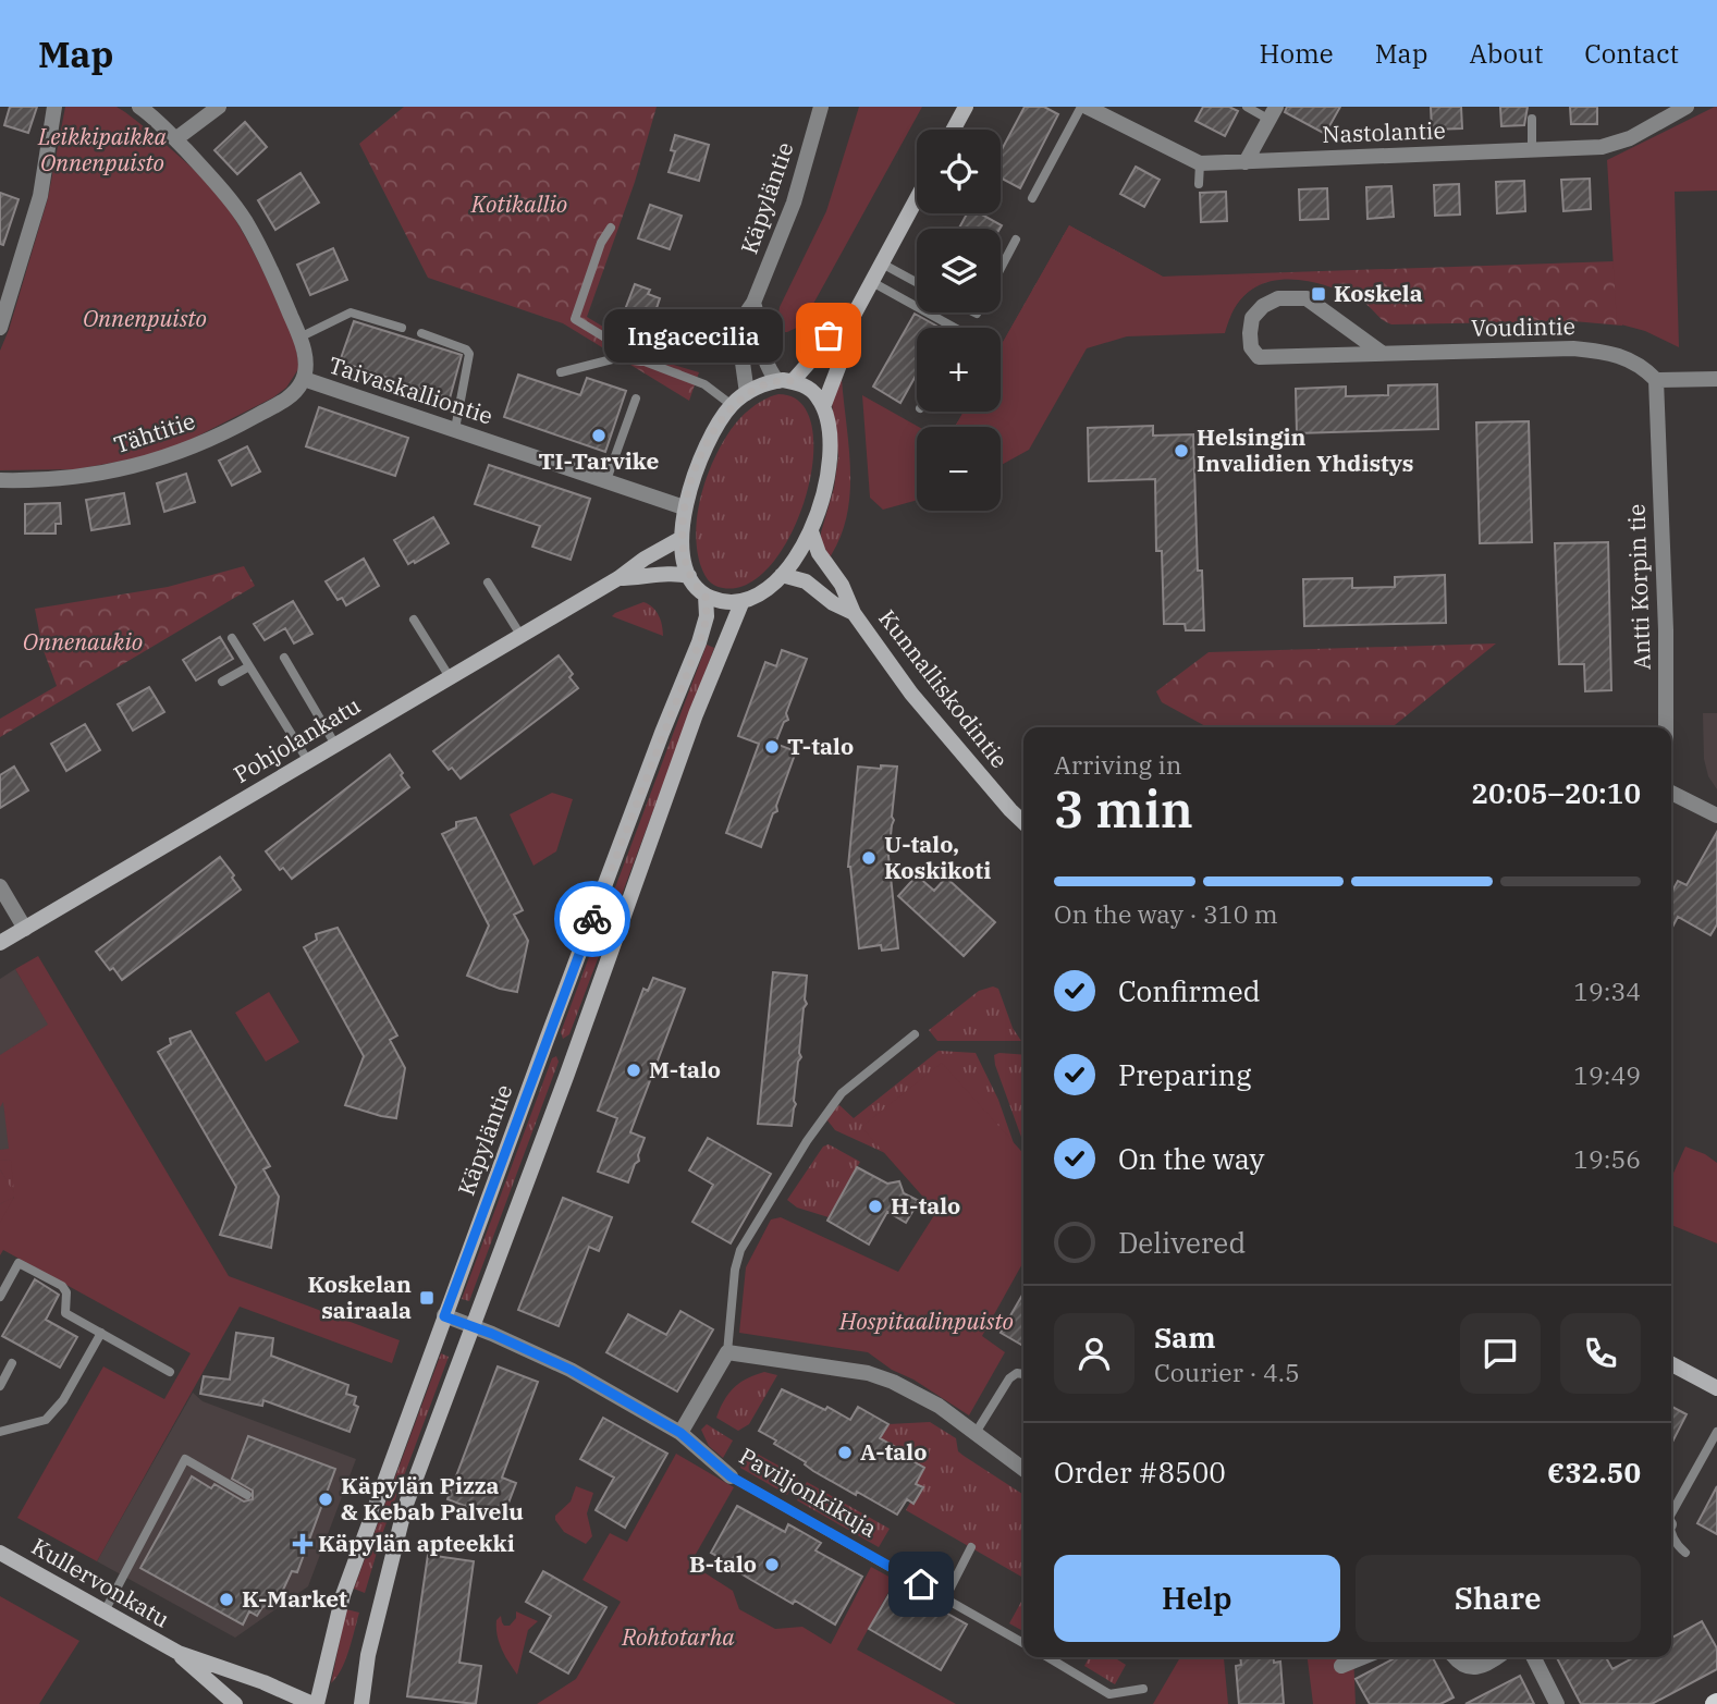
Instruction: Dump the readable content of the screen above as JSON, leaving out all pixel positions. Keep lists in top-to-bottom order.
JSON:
{
  "streets": {
    "main road": [
      "Käpyläntie",
      "Kunnalliskodintie",
      "Pohjolankatu",
      "Kullervonkatu"
    ],
    "street": [
      "Nastolantie",
      "Voudintie",
      "Taivaskalliontie",
      "Tähtitie",
      "Antti Korpin tie",
      "Paviljonkikuja"
    ]
  },
  "crossings": [
    ["Käpyläntie", "Taivaskalliontie"],
    ["Käpyläntie", "Kunnalliskodintie"],
    ["Käpyläntie", "Pohjolankatu"],
    ["Käpyläntie", "Paviljonkikuja"],
    ["Käpyläntie", "Kullervonkatu"],
    ["Voudintie", "Antti Korpin tie"],
    ["Taivaskalliontie", "Tähtitie"],
    ["Taivaskalliontie", "Kunnalliskodintie"],
    ["Taivaskalliontie", "Pohjolankatu"],
    ["Kunnalliskodintie", "Pohjolankatu"]
  ],
  "parks": [
    "Leikkipaikka Onnenpuisto",
    "Kotikallio",
    "Onnenpuisto",
    "Onnenaukio",
    "Hospitaalinpuisto",
    "Rohtotarha"
  ],
  "places": {
    "transit": ["Koskela", "Koskelan sairaala"],
    "other": [
      "Ingacecilia",
      "TI-Tarvike",
      "Helsingin Invalidien Yhdistys",
      "T-talo",
      "U-talo, Koskikoti",
      "M-talo",
      "H-talo",
      "A-talo",
      "Käpylän Pizza & Kebab Palvelu",
      "B-talo",
      "K-Market"
    ],
    "health": ["Käpylän apteekki"]
  },
  "page": {
    "header": "Map",
    "nav": [
      "Home",
      "Map",
      "About",
      "Contact"
    ],
    "map_buttons": ["+", "−"],
    "bubble": "Ingacecilia",
    "heading": ["3 min", "Arriving in", "20:05–20:10"],
    "panel": [
      "Sam",
      "Courier · 4.5",
      "Order #8500",
      "€32.50"
    ],
    "bar": "On the way · 310 m",
    "list": [
      ["Confirmed", "19:34"],
      ["Preparing", "19:49"],
      ["On the way", "19:56"],
      "Delivered"
    ],
    "buttons": ["Help", "Share"]
  }
}
